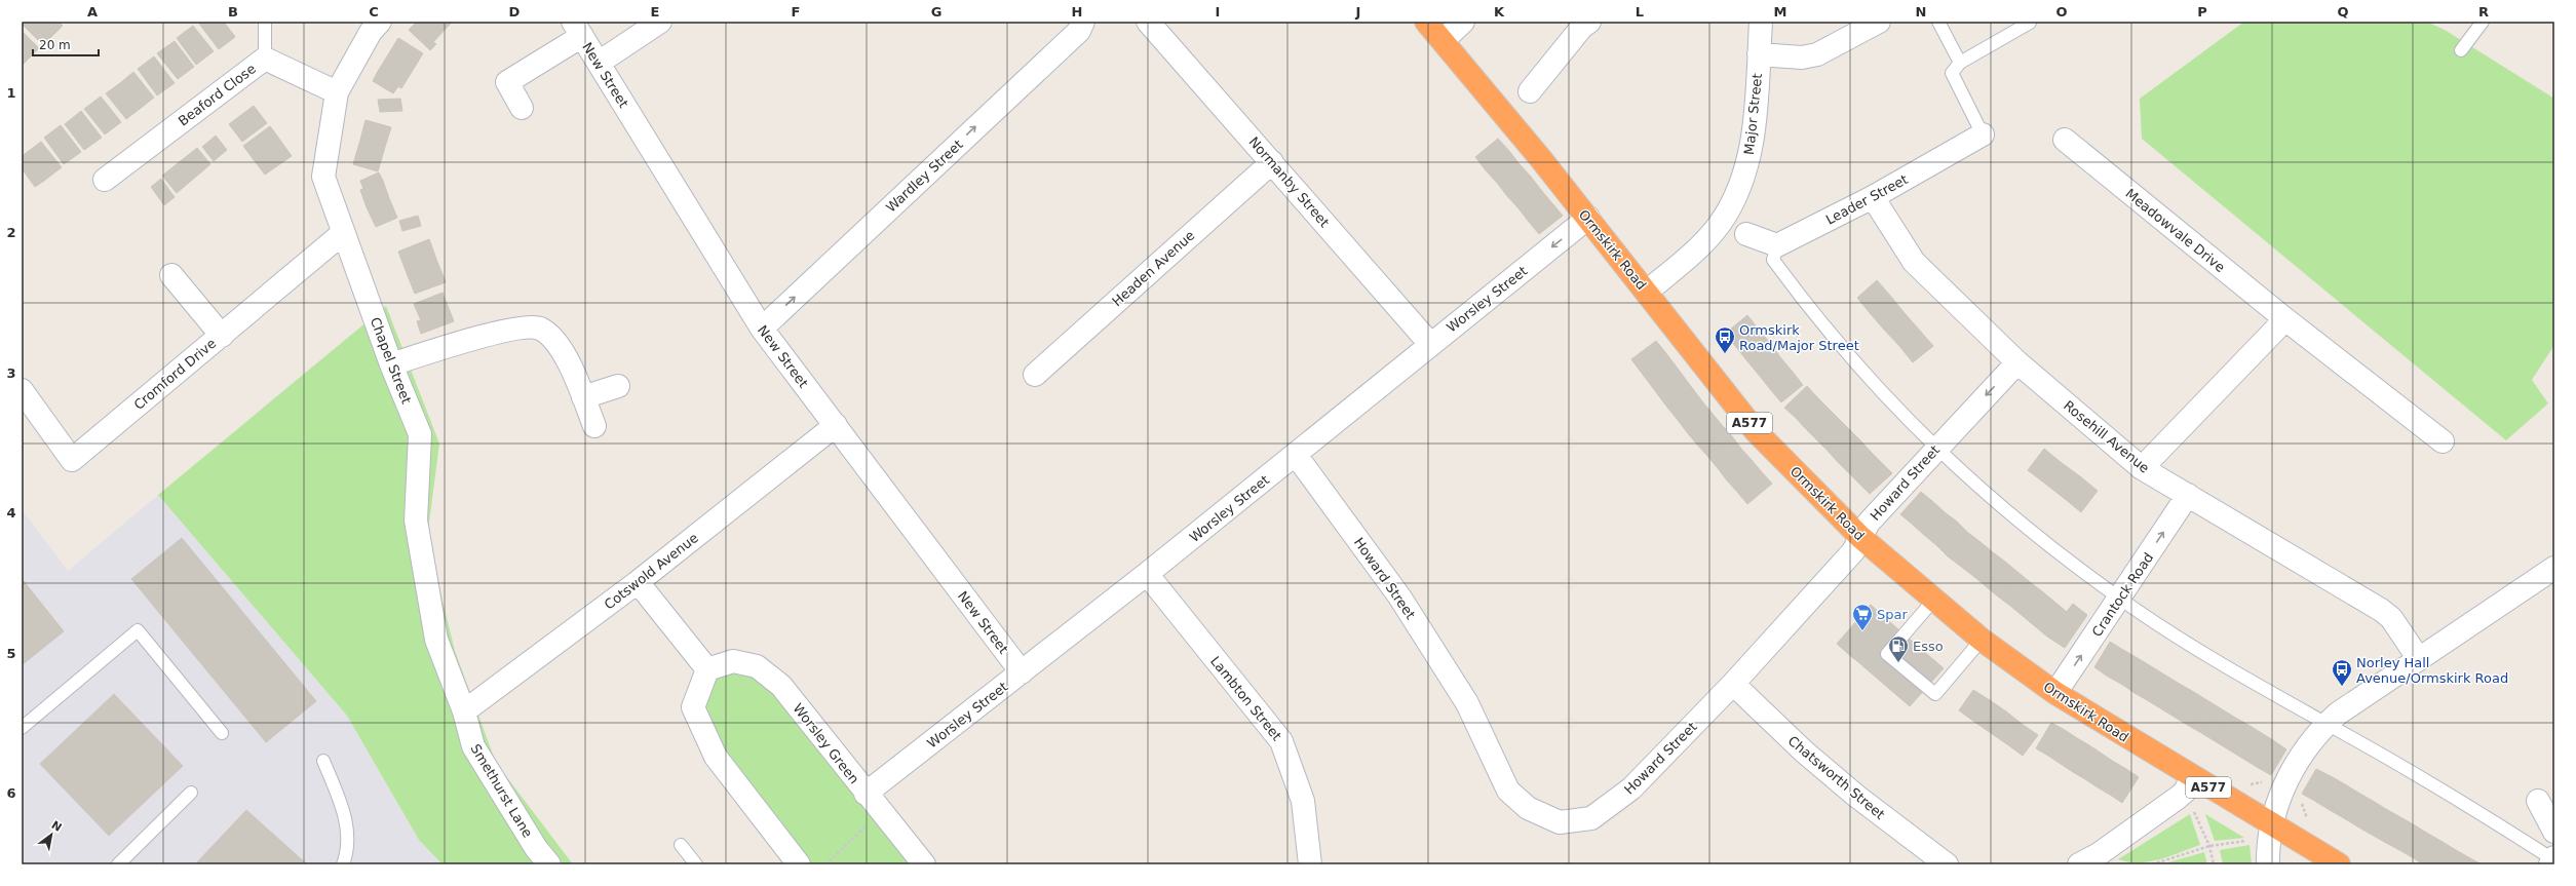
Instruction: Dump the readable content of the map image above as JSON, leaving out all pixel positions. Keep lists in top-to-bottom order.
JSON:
{
  "streets": {
    "highway": ["Ormskirk Road", "A577"],
    "street": [
      "New Street",
      "Beaford Close",
      "Major Street",
      "Wardley Street",
      "Normanby Street",
      "Leader Street",
      "Meadowvale Drive",
      "Headen Avenue",
      "Worsley Street",
      "Chapel Street",
      "Cromford Drive",
      "Rosehill Avenue",
      "Howard Street",
      "Cotswold Avenue",
      "Crantock Road",
      "Lambton Street",
      "Worsley Green",
      "Chatsworth Street",
      "Smethurst Lane"
    ]
  },
  "crossings": [
    ["New Street", "Wardley Street"],
    ["New Street", "Worsley Street"],
    ["New Street", "Cotswold Avenue"],
    ["Beaford Close", "Chapel Street"],
    ["Major Street", "Ormskirk Road"],
    ["Normanby Street", "Headen Avenue"],
    ["Normanby Street", "Worsley Street"],
    ["Leader Street", "Rosehill Avenue"],
    ["Ormskirk Road", "Worsley Street"],
    ["Ormskirk Road", "Howard Street"],
    ["Ormskirk Road", "Crantock Road"],
    ["Worsley Street", "Howard Street"],
    ["Worsley Street", "Lambton Street"],
    ["Worsley Street", "Worsley Green"],
    ["Chapel Street", "Cromford Drive"],
    ["Chapel Street", "Cotswold Avenue"],
    ["Chapel Street", "Smethurst Lane"],
    ["Rosehill Avenue", "Howard Street"],
    ["Rosehill Avenue", "Crantock Road"],
    ["Howard Street", "Chatsworth Street"],
    ["Cotswold Avenue", "Smethurst Lane"]
  ],
  "one_way": ["Wardley Street", "Crantock Road"],
  "places": {
    "bus stop": ["Ormskirk Road/Major Street", "Norley Hall Avenue/Ormskirk Road"],
    "supermarket": ["Spar"],
    "fuel station": ["Esso"]
  },
  "scale_bar": "20 m",
  "north": "top right",
  "grid": {
    "columns": [
      "A",
      "B",
      "C",
      "D",
      "E",
      "F",
      "G",
      "H",
      "I",
      "J",
      "K",
      "L",
      "M",
      "N",
      "O",
      "P",
      "Q",
      "R"
    ],
    "rows": [
      "1",
      "2",
      "3",
      "4",
      "5",
      "6"
    ]
  }
}
